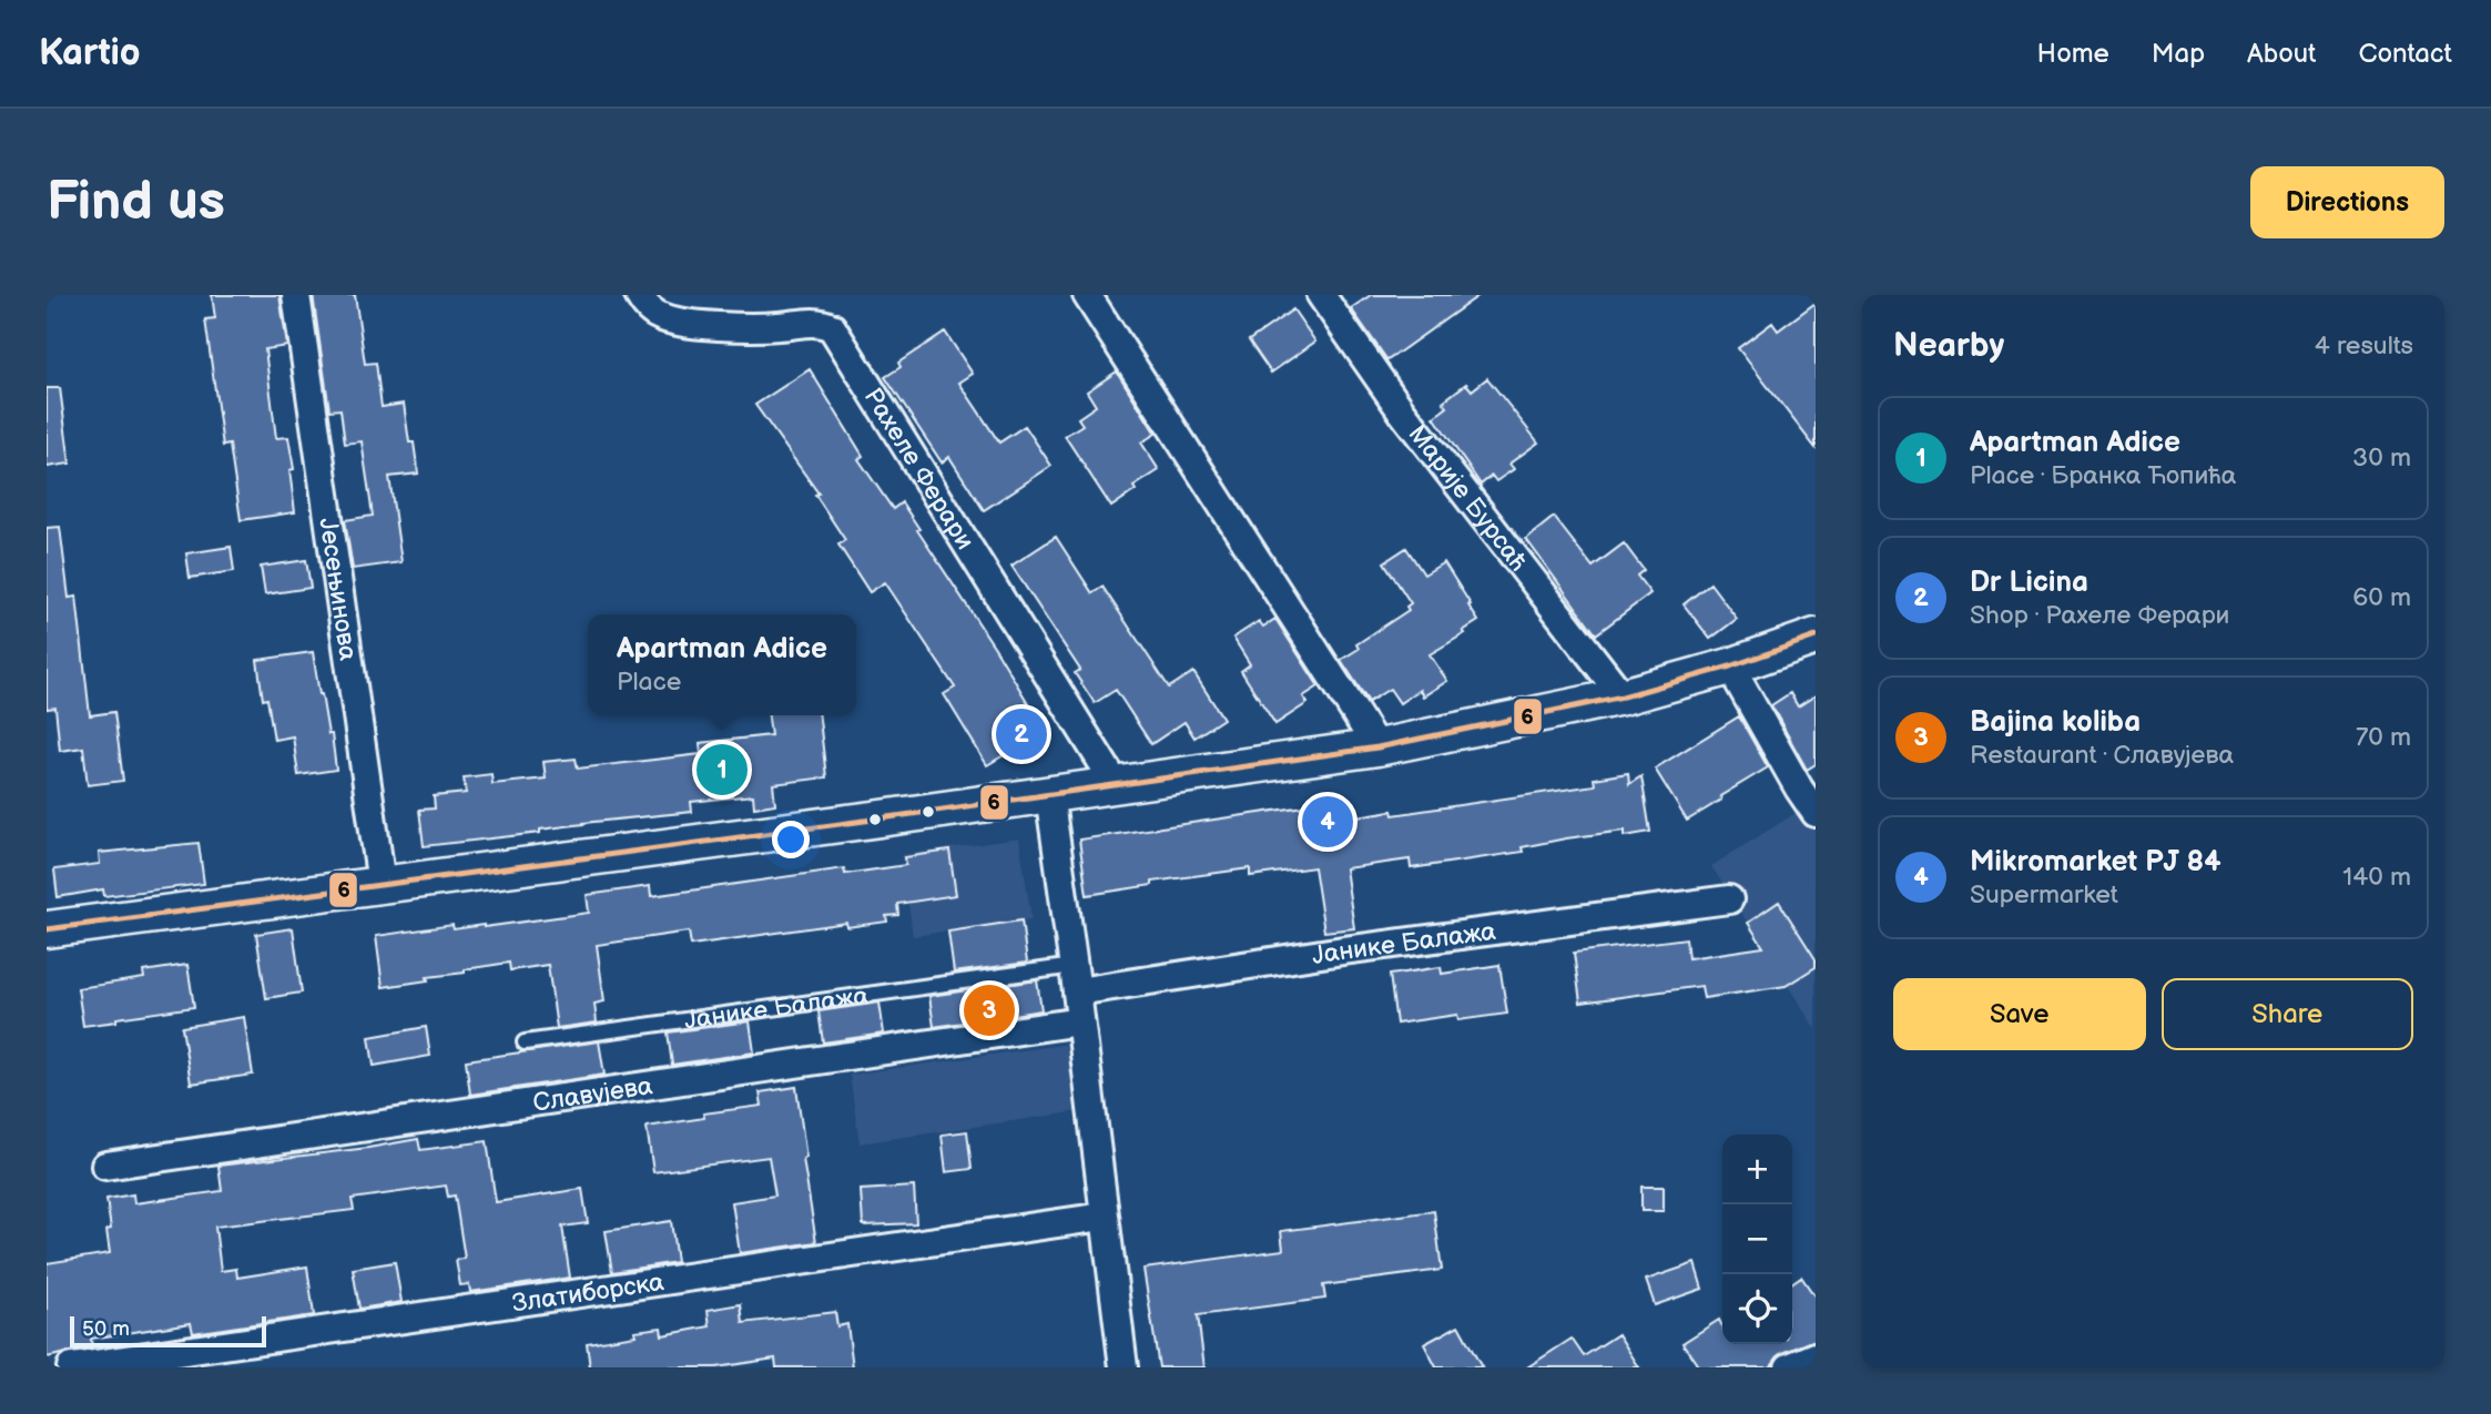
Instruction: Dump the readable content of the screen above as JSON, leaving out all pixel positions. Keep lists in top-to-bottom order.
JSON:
{
  "streets": {
    "street": [
      "Рахеле Ферари",
      "Марије Бурсаћ",
      "Јесењинова",
      "Јанике Балажа",
      "Славујева",
      "Златиборска"
    ]
  },
  "lines": ["transit line 6"],
  "scale_bar": "50 m",
  "page": {
    "header": "Kartio",
    "nav": [
      "Home",
      "Map",
      "About",
      "Contact"
    ],
    "buttons": [
      "Directions",
      ["Save", "Share"]
    ],
    "title": "Find us",
    "heading": ["Nearby", "4 results"],
    "list": [
      {
        "mark": "1",
        "name": "Apartman Adice",
        "note": "Place · Бранка Ћопића",
        "value": "30 m"
      },
      {
        "mark": "2",
        "name": "Dr Licina",
        "note": "Shop · Рахеле Ферари",
        "value": "60 m"
      },
      {
        "mark": "3",
        "name": "Bajina koliba",
        "note": "Restaurant · Славујева",
        "value": "70 m"
      },
      {
        "mark": "4",
        "name": "Mikromarket PJ 84",
        "note": "Supermarket",
        "value": "140 m"
      }
    ],
    "popup": ["Apartman Adice", "Place"],
    "pins": [
      "2",
      "1",
      "4",
      "3"
    ],
    "map_buttons": ["+", "−"],
    "scale": "50 m"
  }
}
